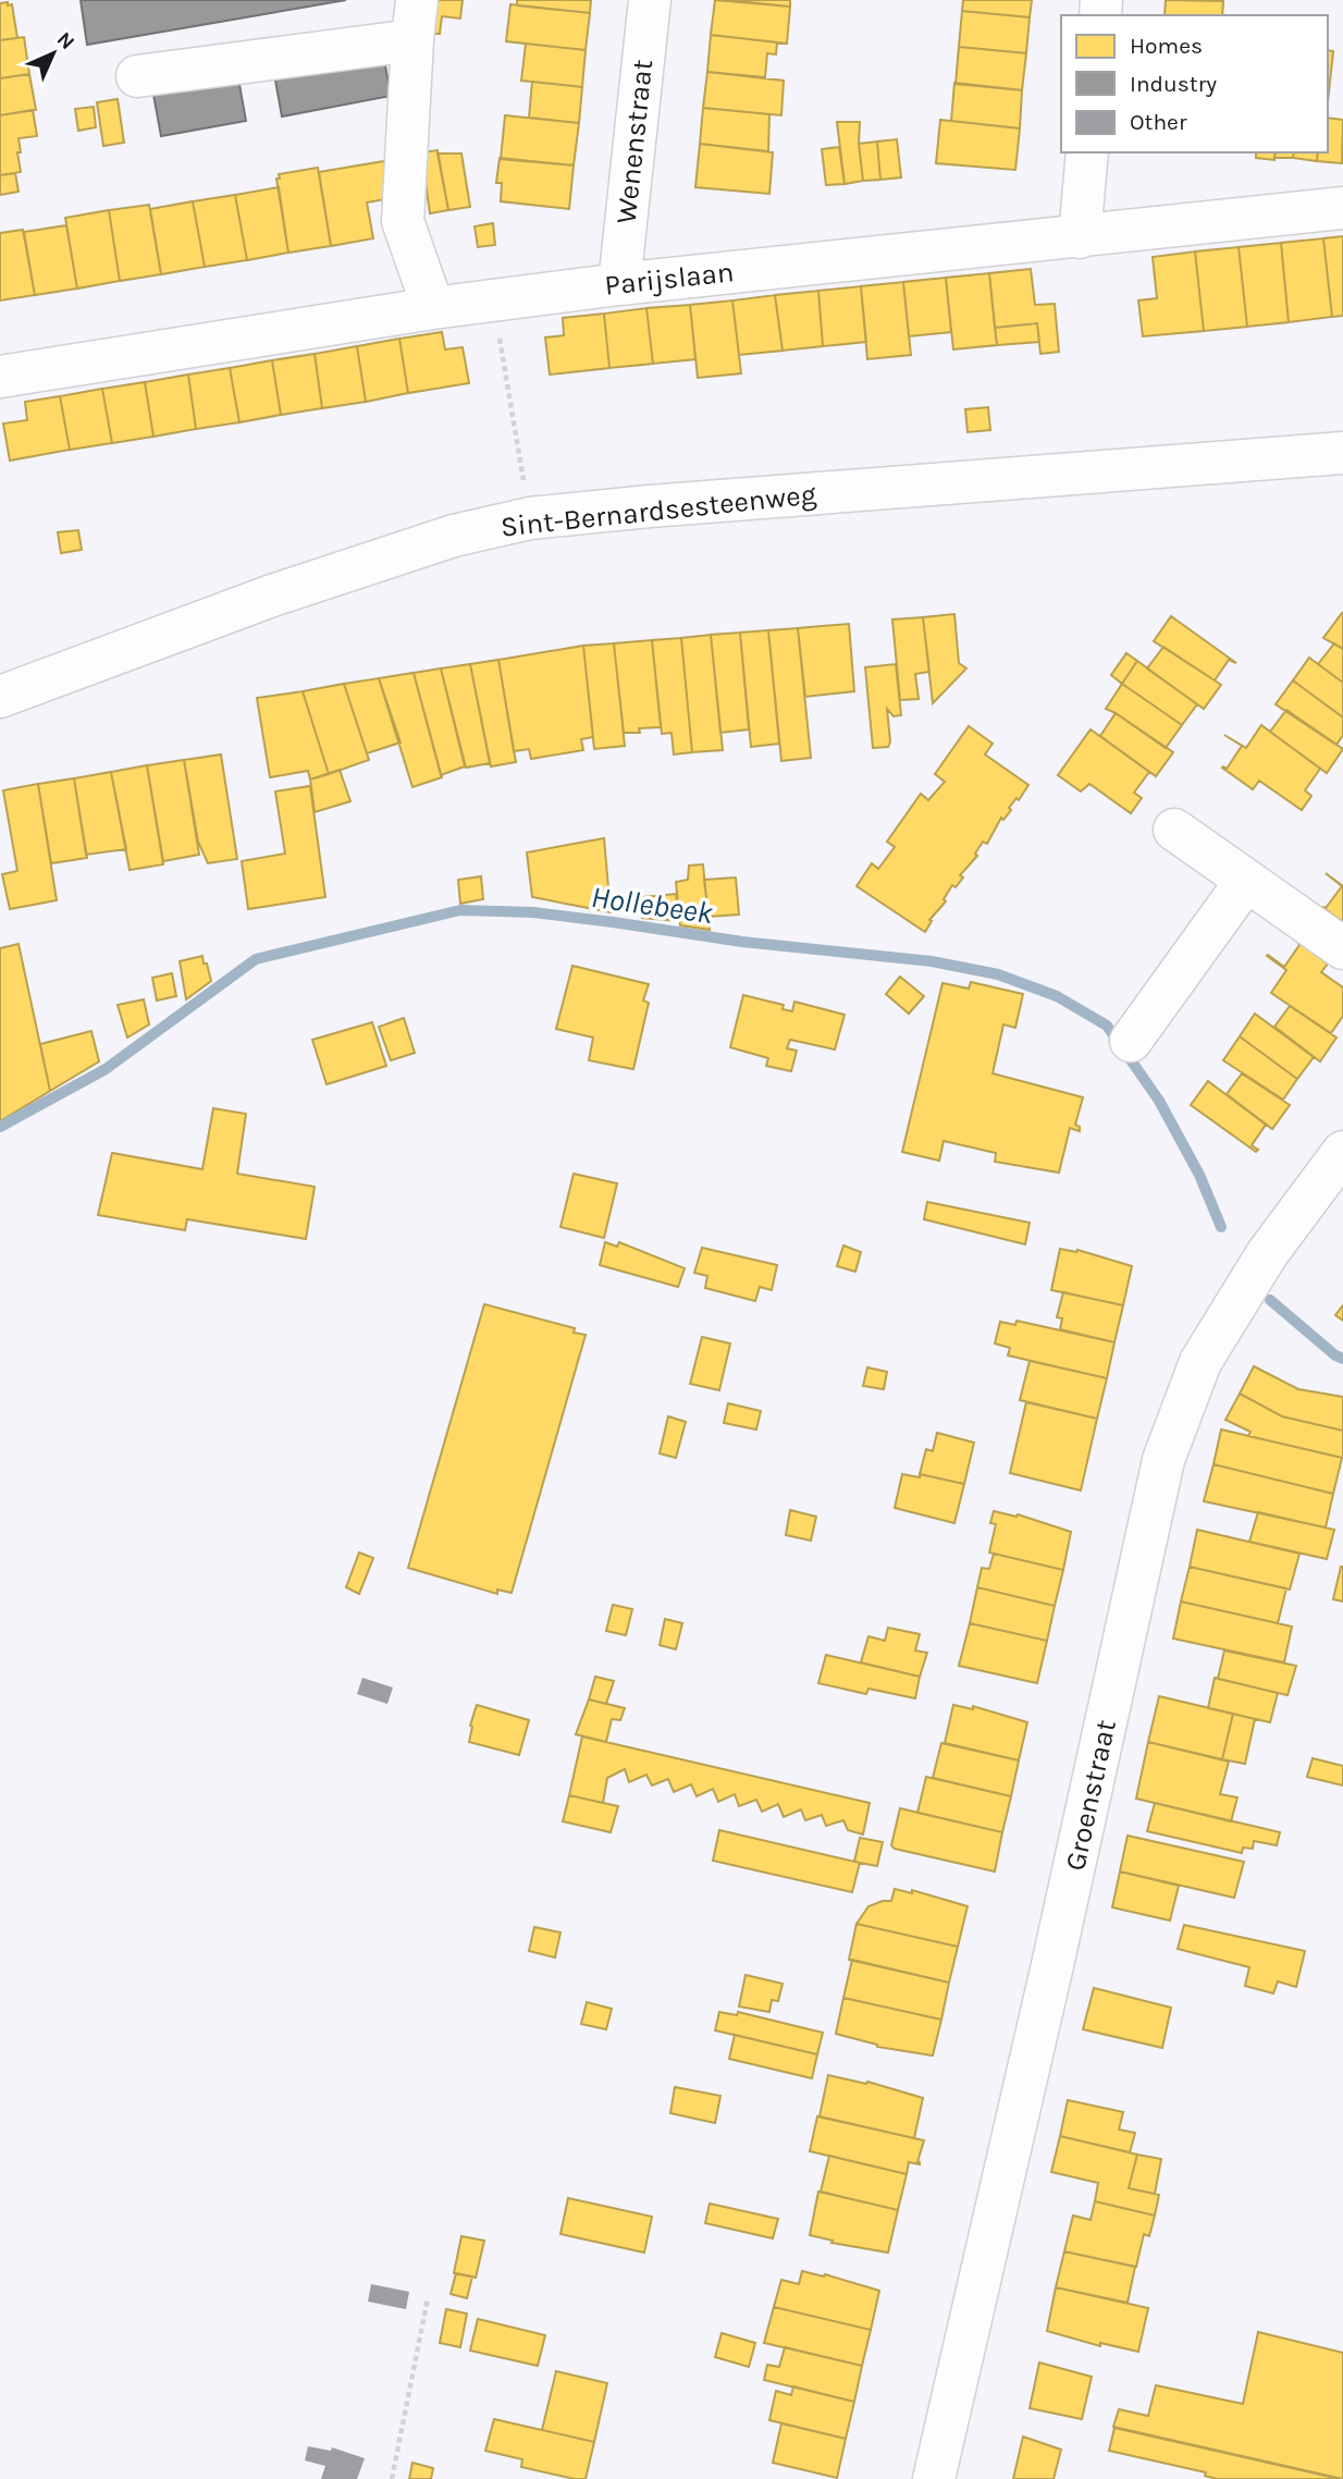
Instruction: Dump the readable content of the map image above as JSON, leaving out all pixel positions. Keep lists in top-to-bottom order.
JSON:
{
  "streets": {
    "street": [
      "Wenenstraat",
      "Parijslaan",
      "Sint-Bernardsesteenweg",
      "Groenstraat"
    ]
  },
  "crossings": [
    ["Wenenstraat", "Parijslaan"]
  ],
  "water": ["Hollebeek"],
  "legend": ["Homes", "Industry", "Other"],
  "north": "top right"
}
